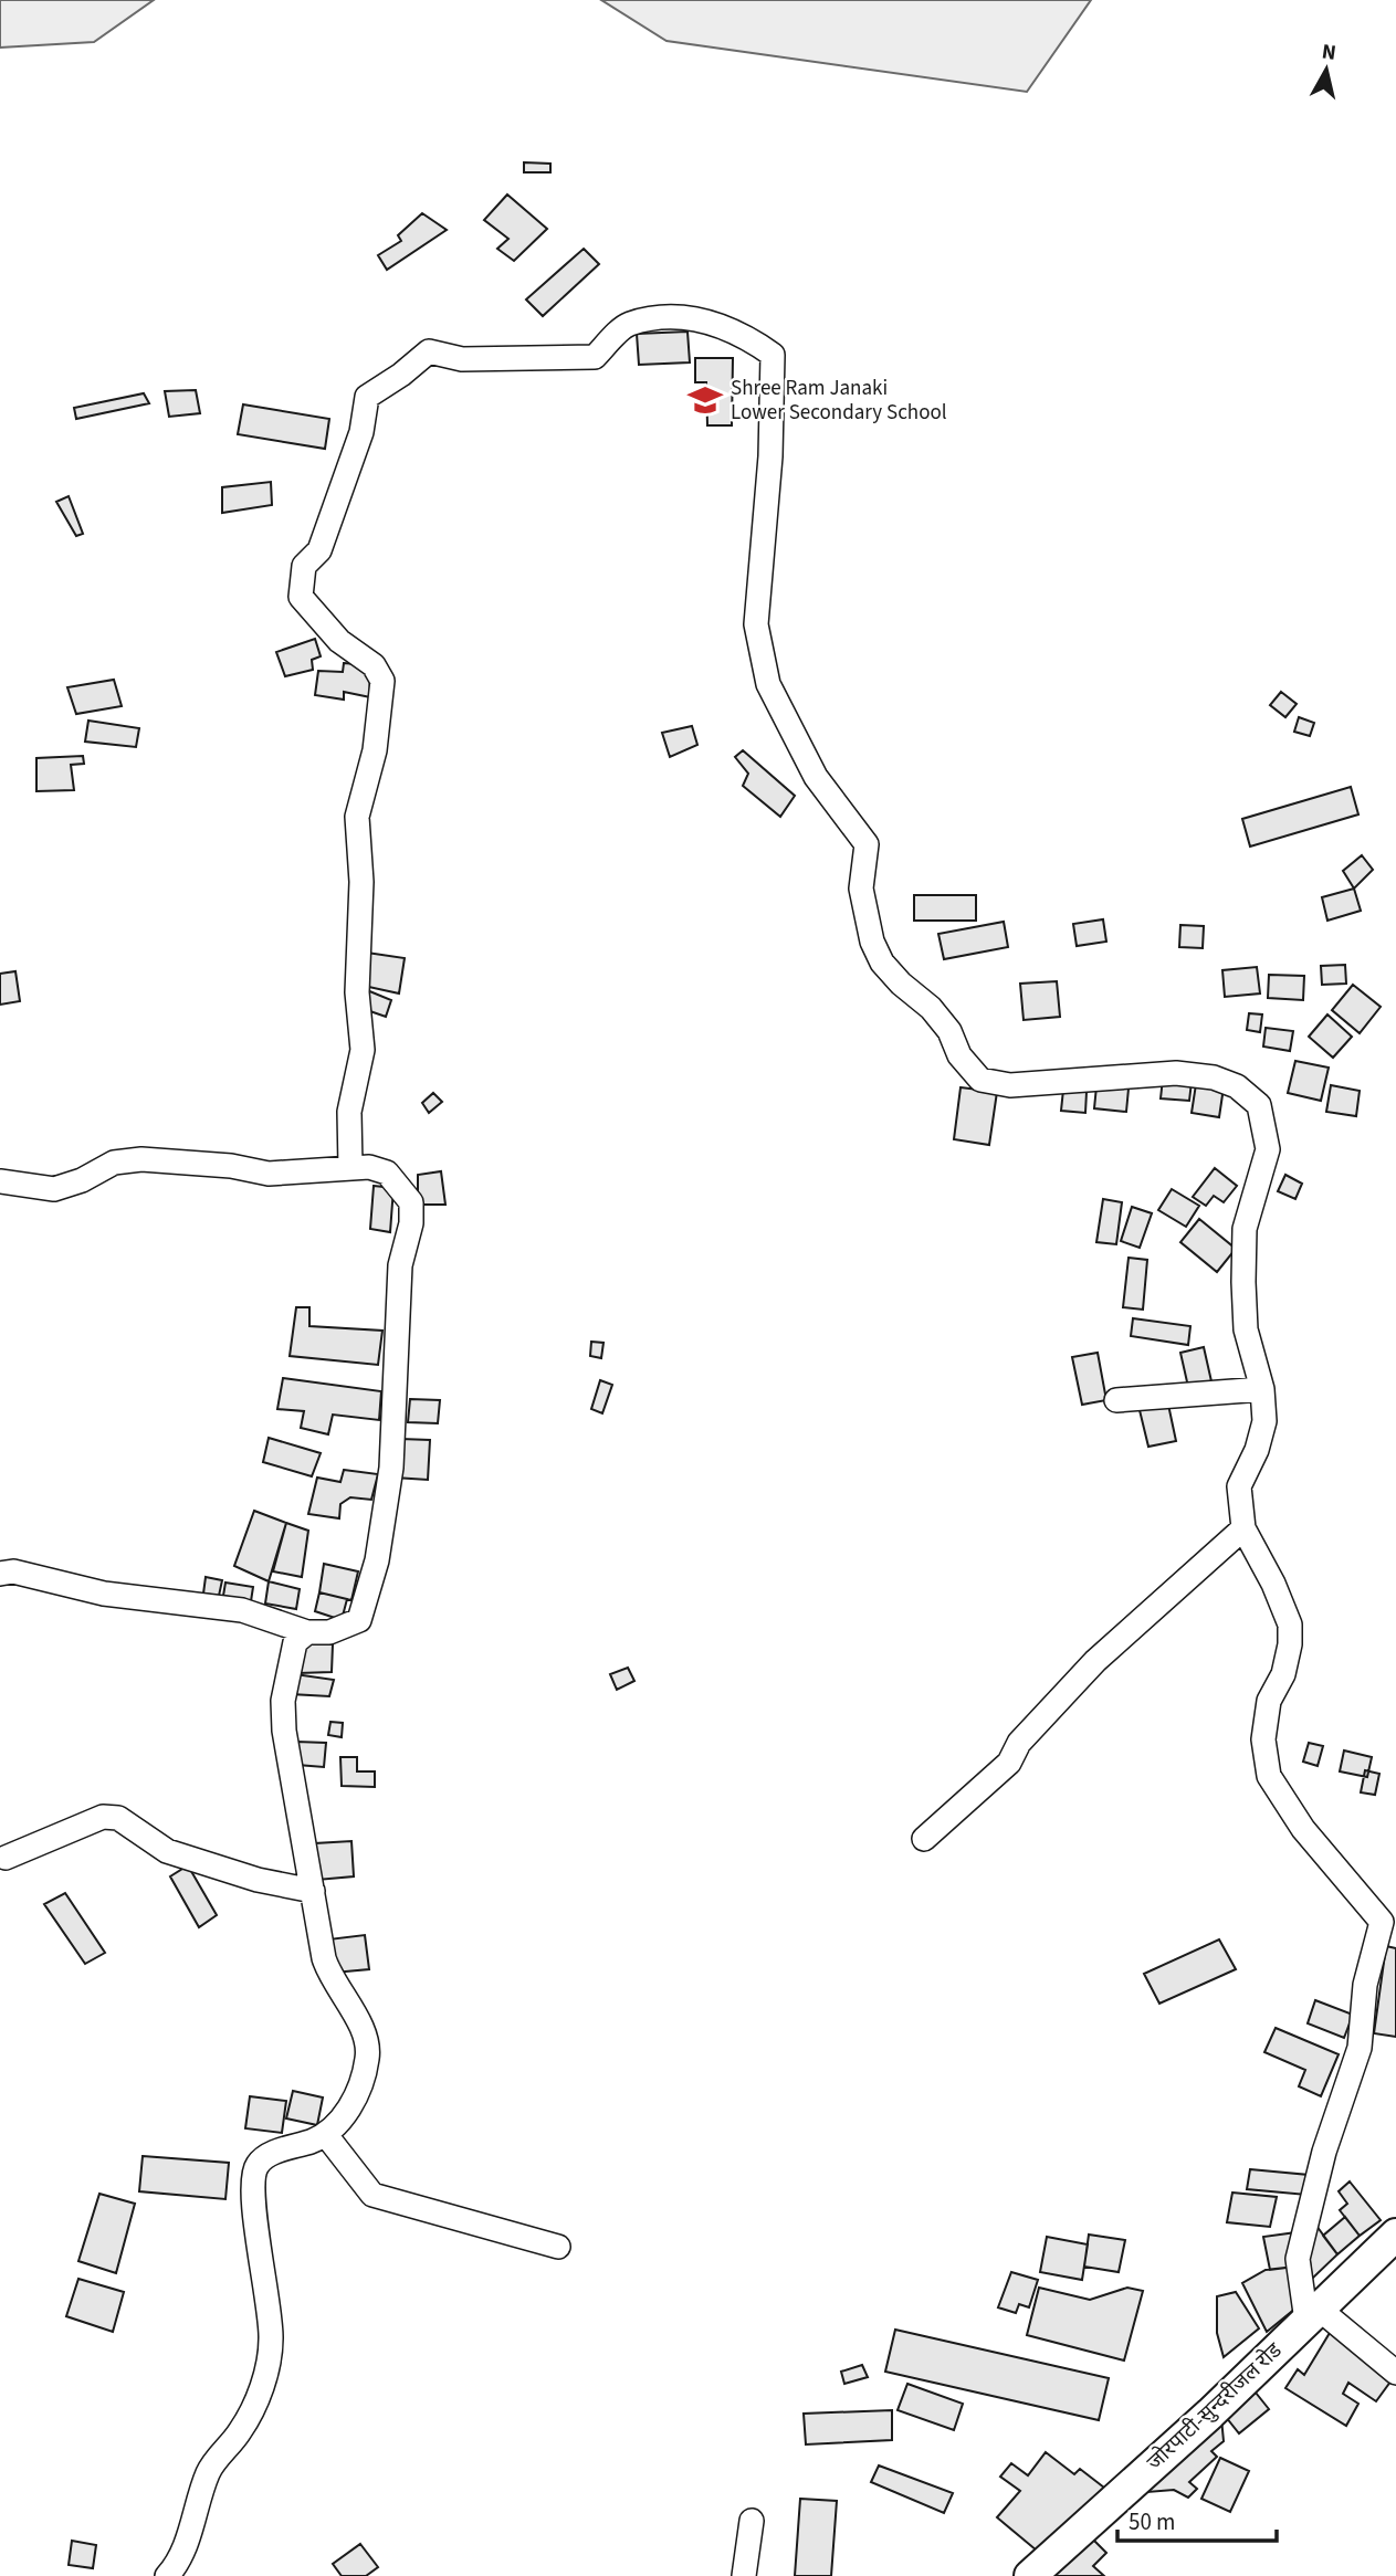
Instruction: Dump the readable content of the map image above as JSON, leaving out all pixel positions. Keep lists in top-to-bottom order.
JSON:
{
  "streets": {
    "main road": ["जोरपाटी-सुन्दरीजल रोड"]
  },
  "places": {
    "school or university": ["Shree Ram Janaki Lower Secondary School"]
  },
  "scale_bar": "50 m",
  "north": "top"
}
